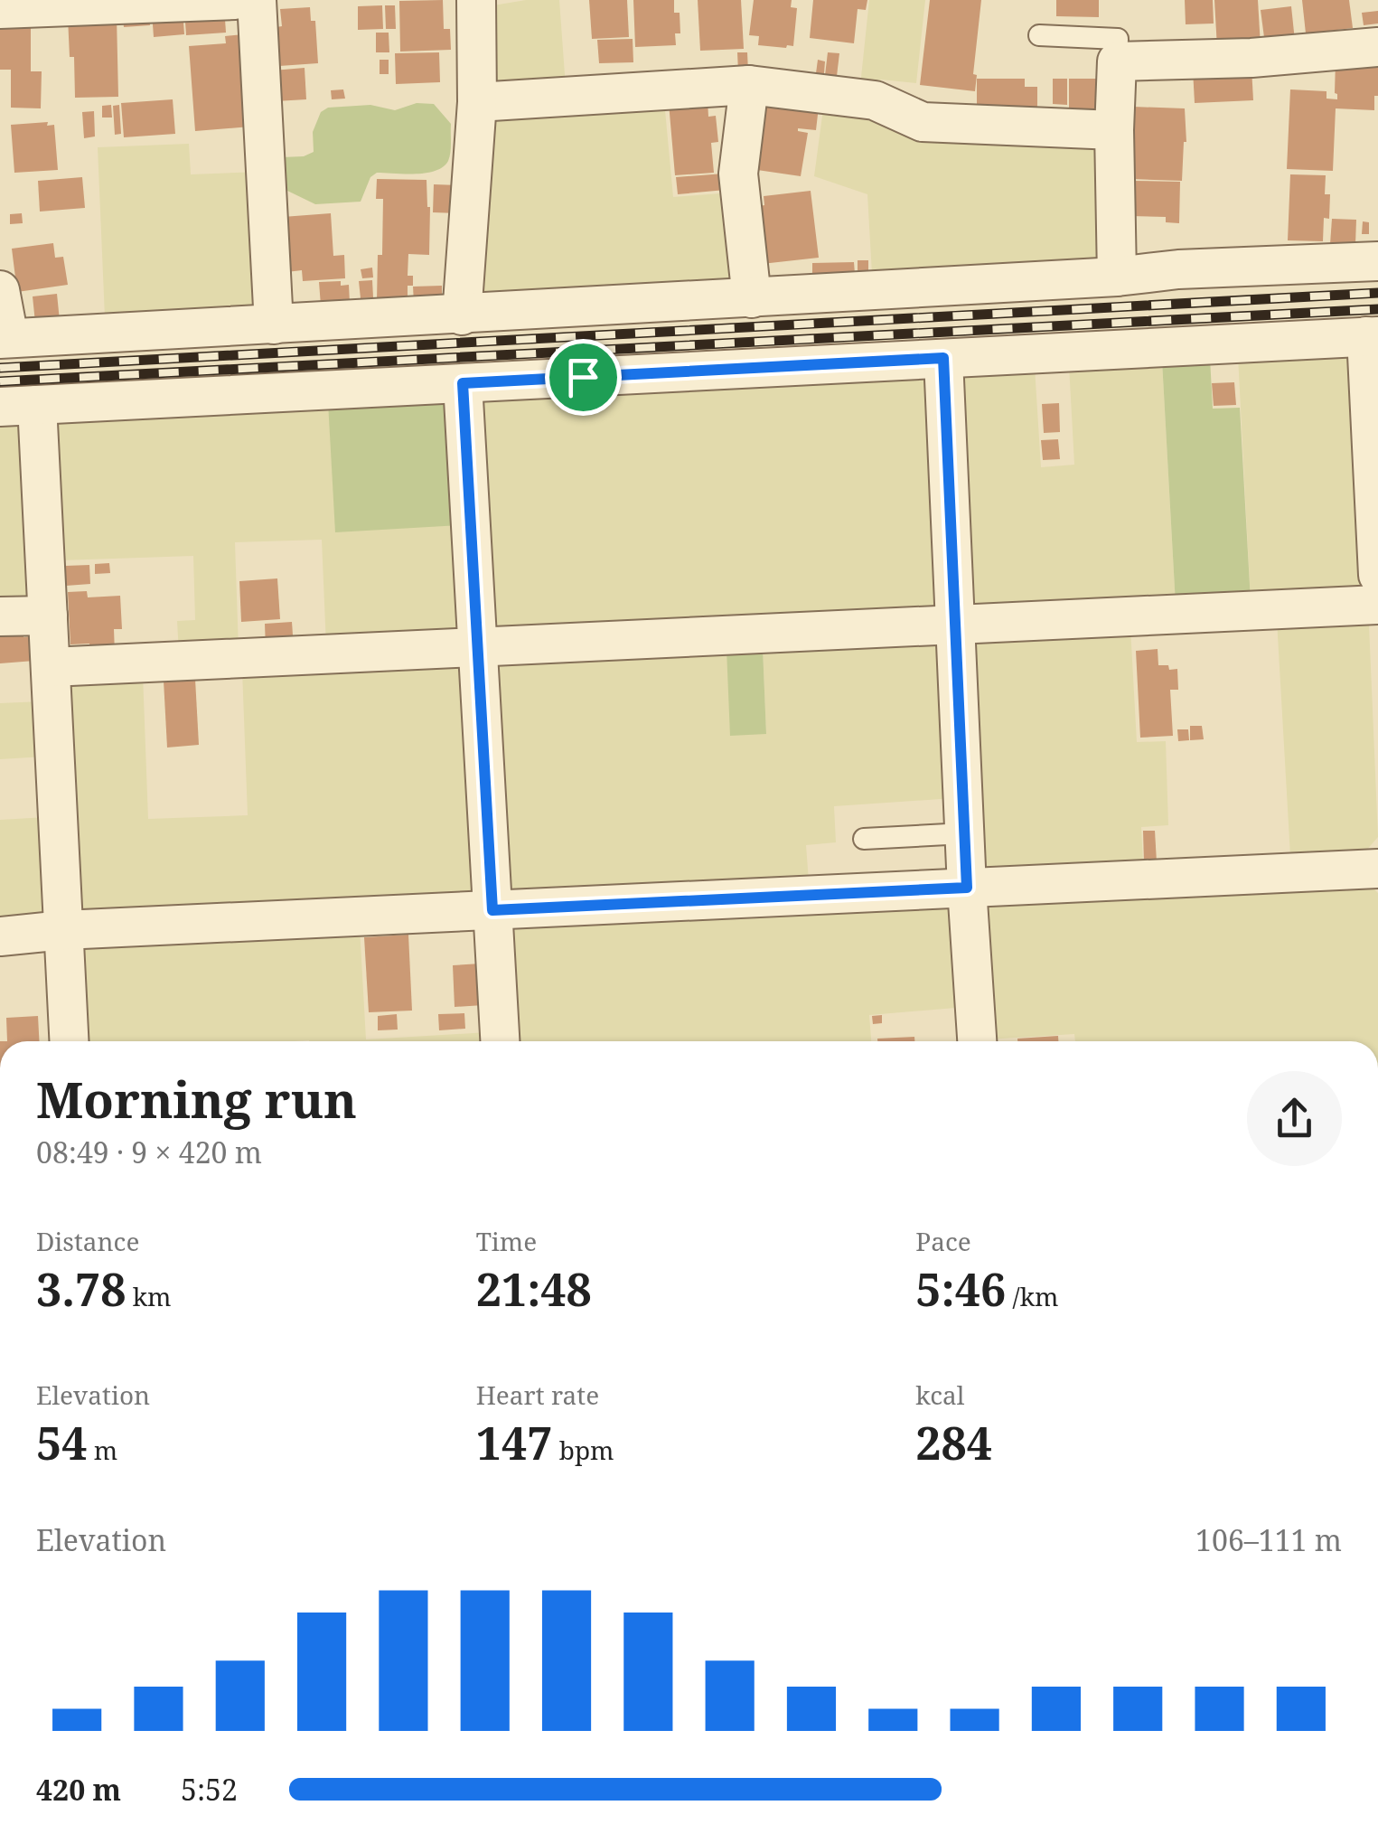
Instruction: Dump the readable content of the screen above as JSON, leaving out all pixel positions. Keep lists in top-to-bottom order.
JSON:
{
  "page": {
    "heading": ["Morning run", "08:49 · 9 × 420 m"],
    "stats": [
      ["Distance", "3.78 km"],
      ["Time", "21:48"],
      ["Pace", "5:46 /km"],
      ["Elevation", "54 m"],
      ["Heart rate", "147 bpm"],
      ["kcal", "284"]
    ],
    "chart": ["Elevation", "106–111 m"],
    "list": [
      {
        "name": "420 m",
        "note": "5:52"
      }
    ]
  }
}
